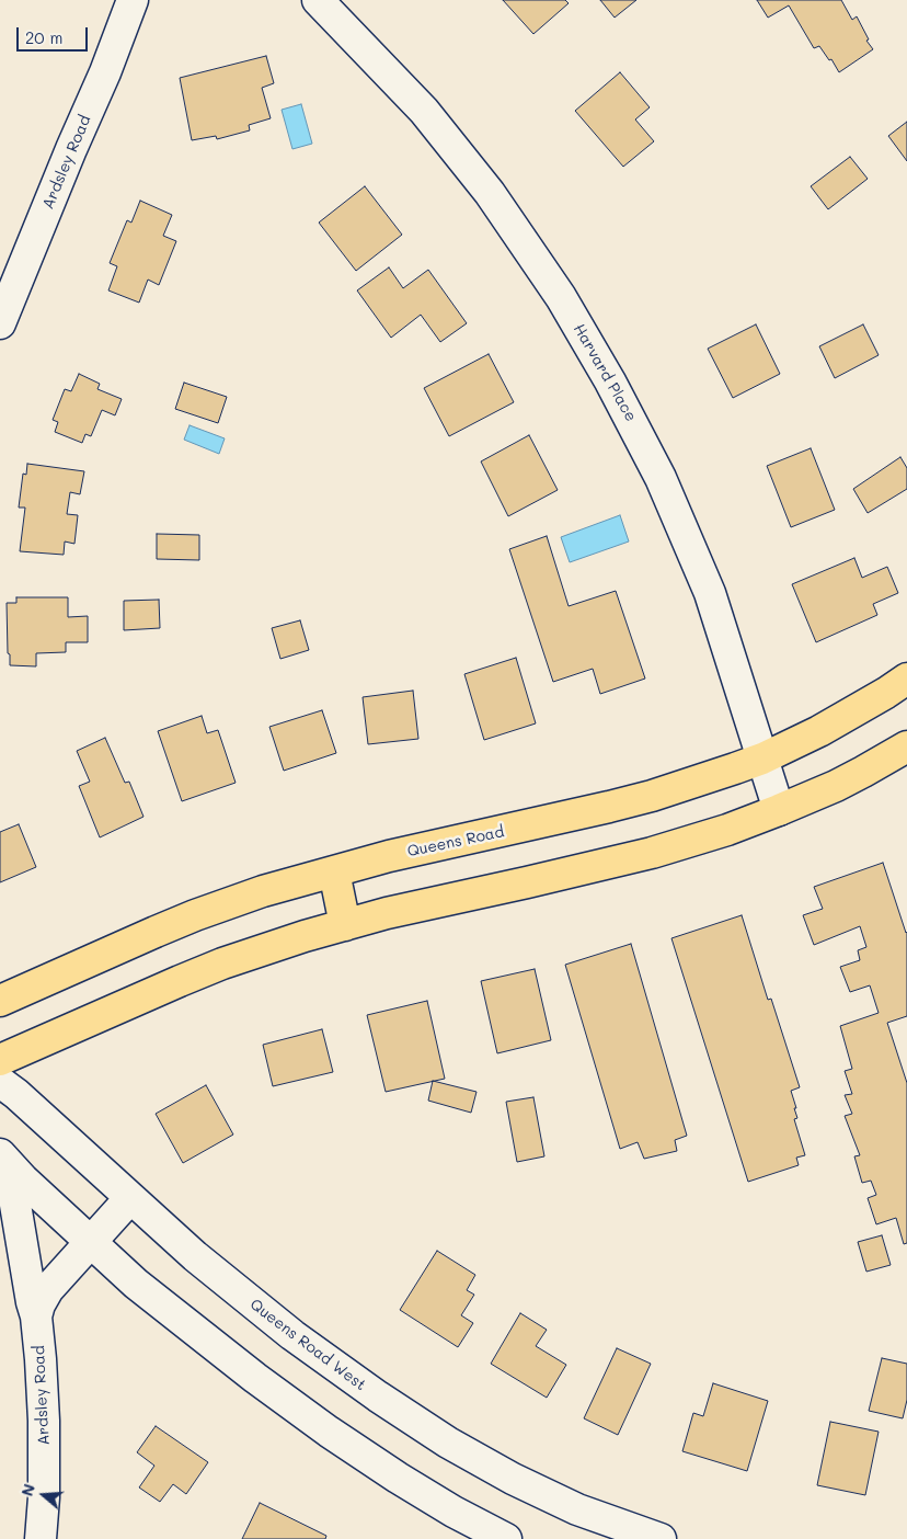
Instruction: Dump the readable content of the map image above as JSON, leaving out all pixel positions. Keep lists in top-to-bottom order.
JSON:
{
  "streets": {
    "main road": ["Queens Road"],
    "street": ["Ardsley Road", "Harvard Place", "Queens Road West"]
  },
  "crossings": [
    ["Harvard Place", "Queens Road"]
  ],
  "scale_bar": "20 m",
  "north": "left"
}
